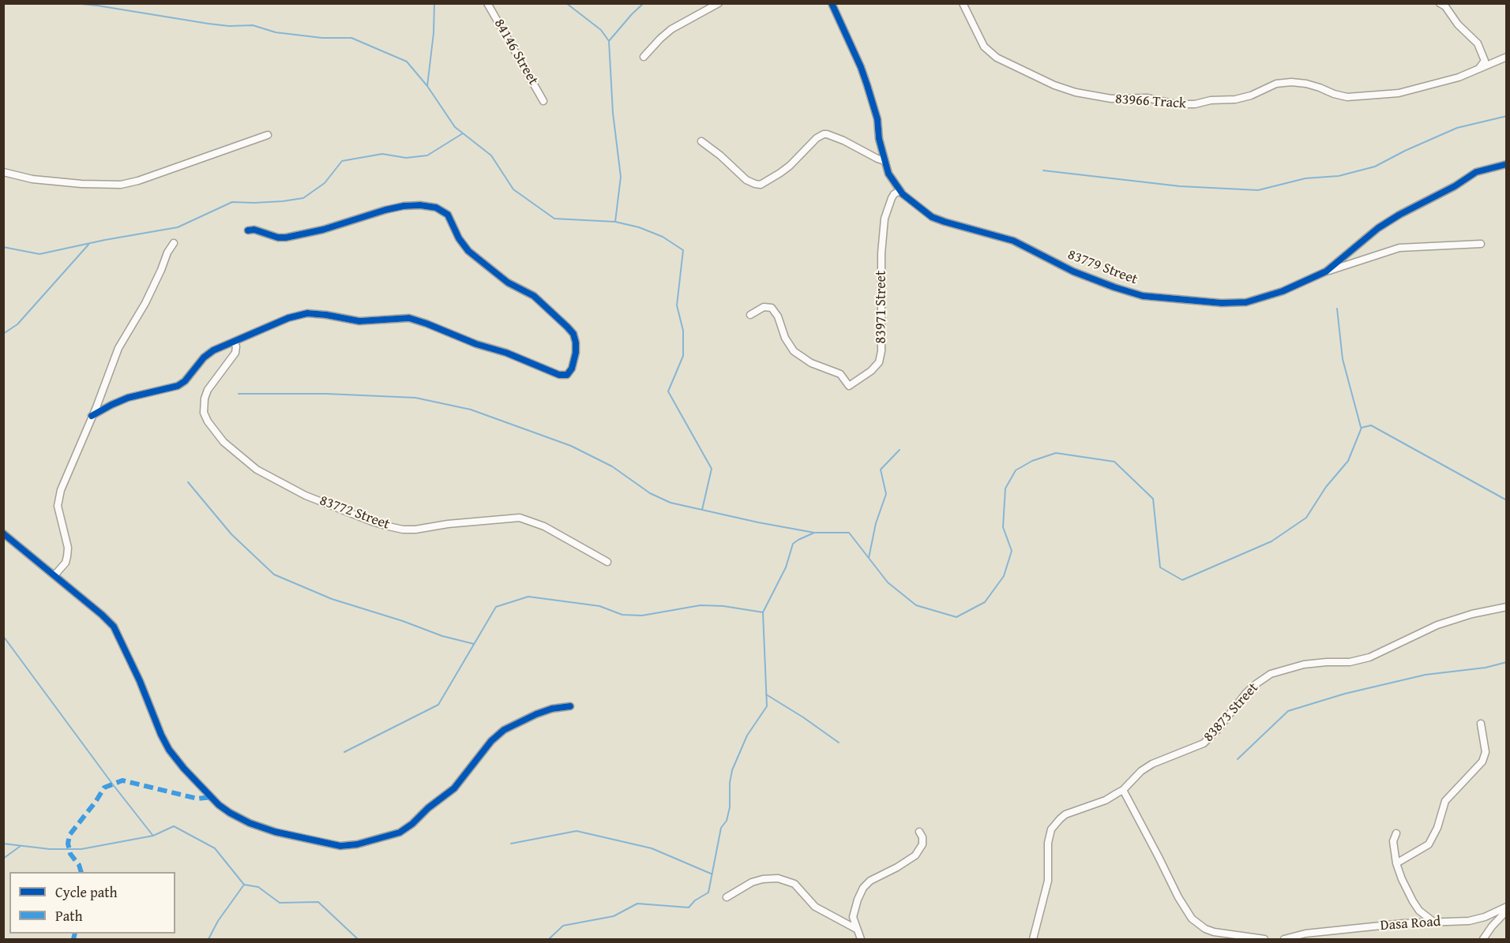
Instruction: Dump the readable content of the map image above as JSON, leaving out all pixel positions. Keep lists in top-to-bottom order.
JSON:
{
  "streets": {
    "street": [
      "84146 Street",
      "83966 Track",
      "83779 Street",
      "83971 Street",
      "83772 Street",
      "83873 Street",
      "Dasa Road"
    ]
  },
  "crossings": [
    ["83779 Street", "83971 Street"]
  ],
  "legend": ["Cycle path", "Path"]
}
